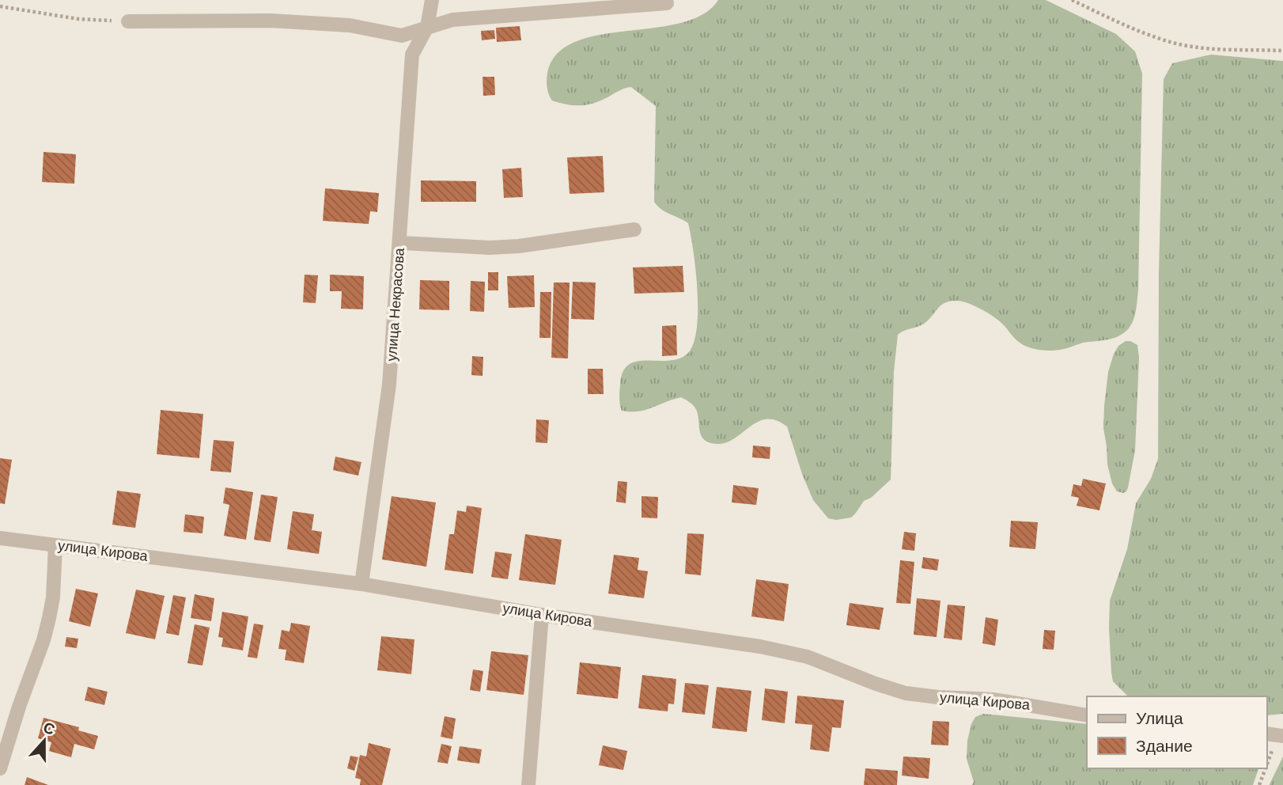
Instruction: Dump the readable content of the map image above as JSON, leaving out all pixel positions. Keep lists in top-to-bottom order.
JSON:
{
  "streets": {
    "street": ["улица Некрасова", "улица Кирова"]
  },
  "crossings": [
    ["улица Некрасова", "улица Кирова"]
  ],
  "legend": ["Улица", "Здание"],
  "north": "top"
}
